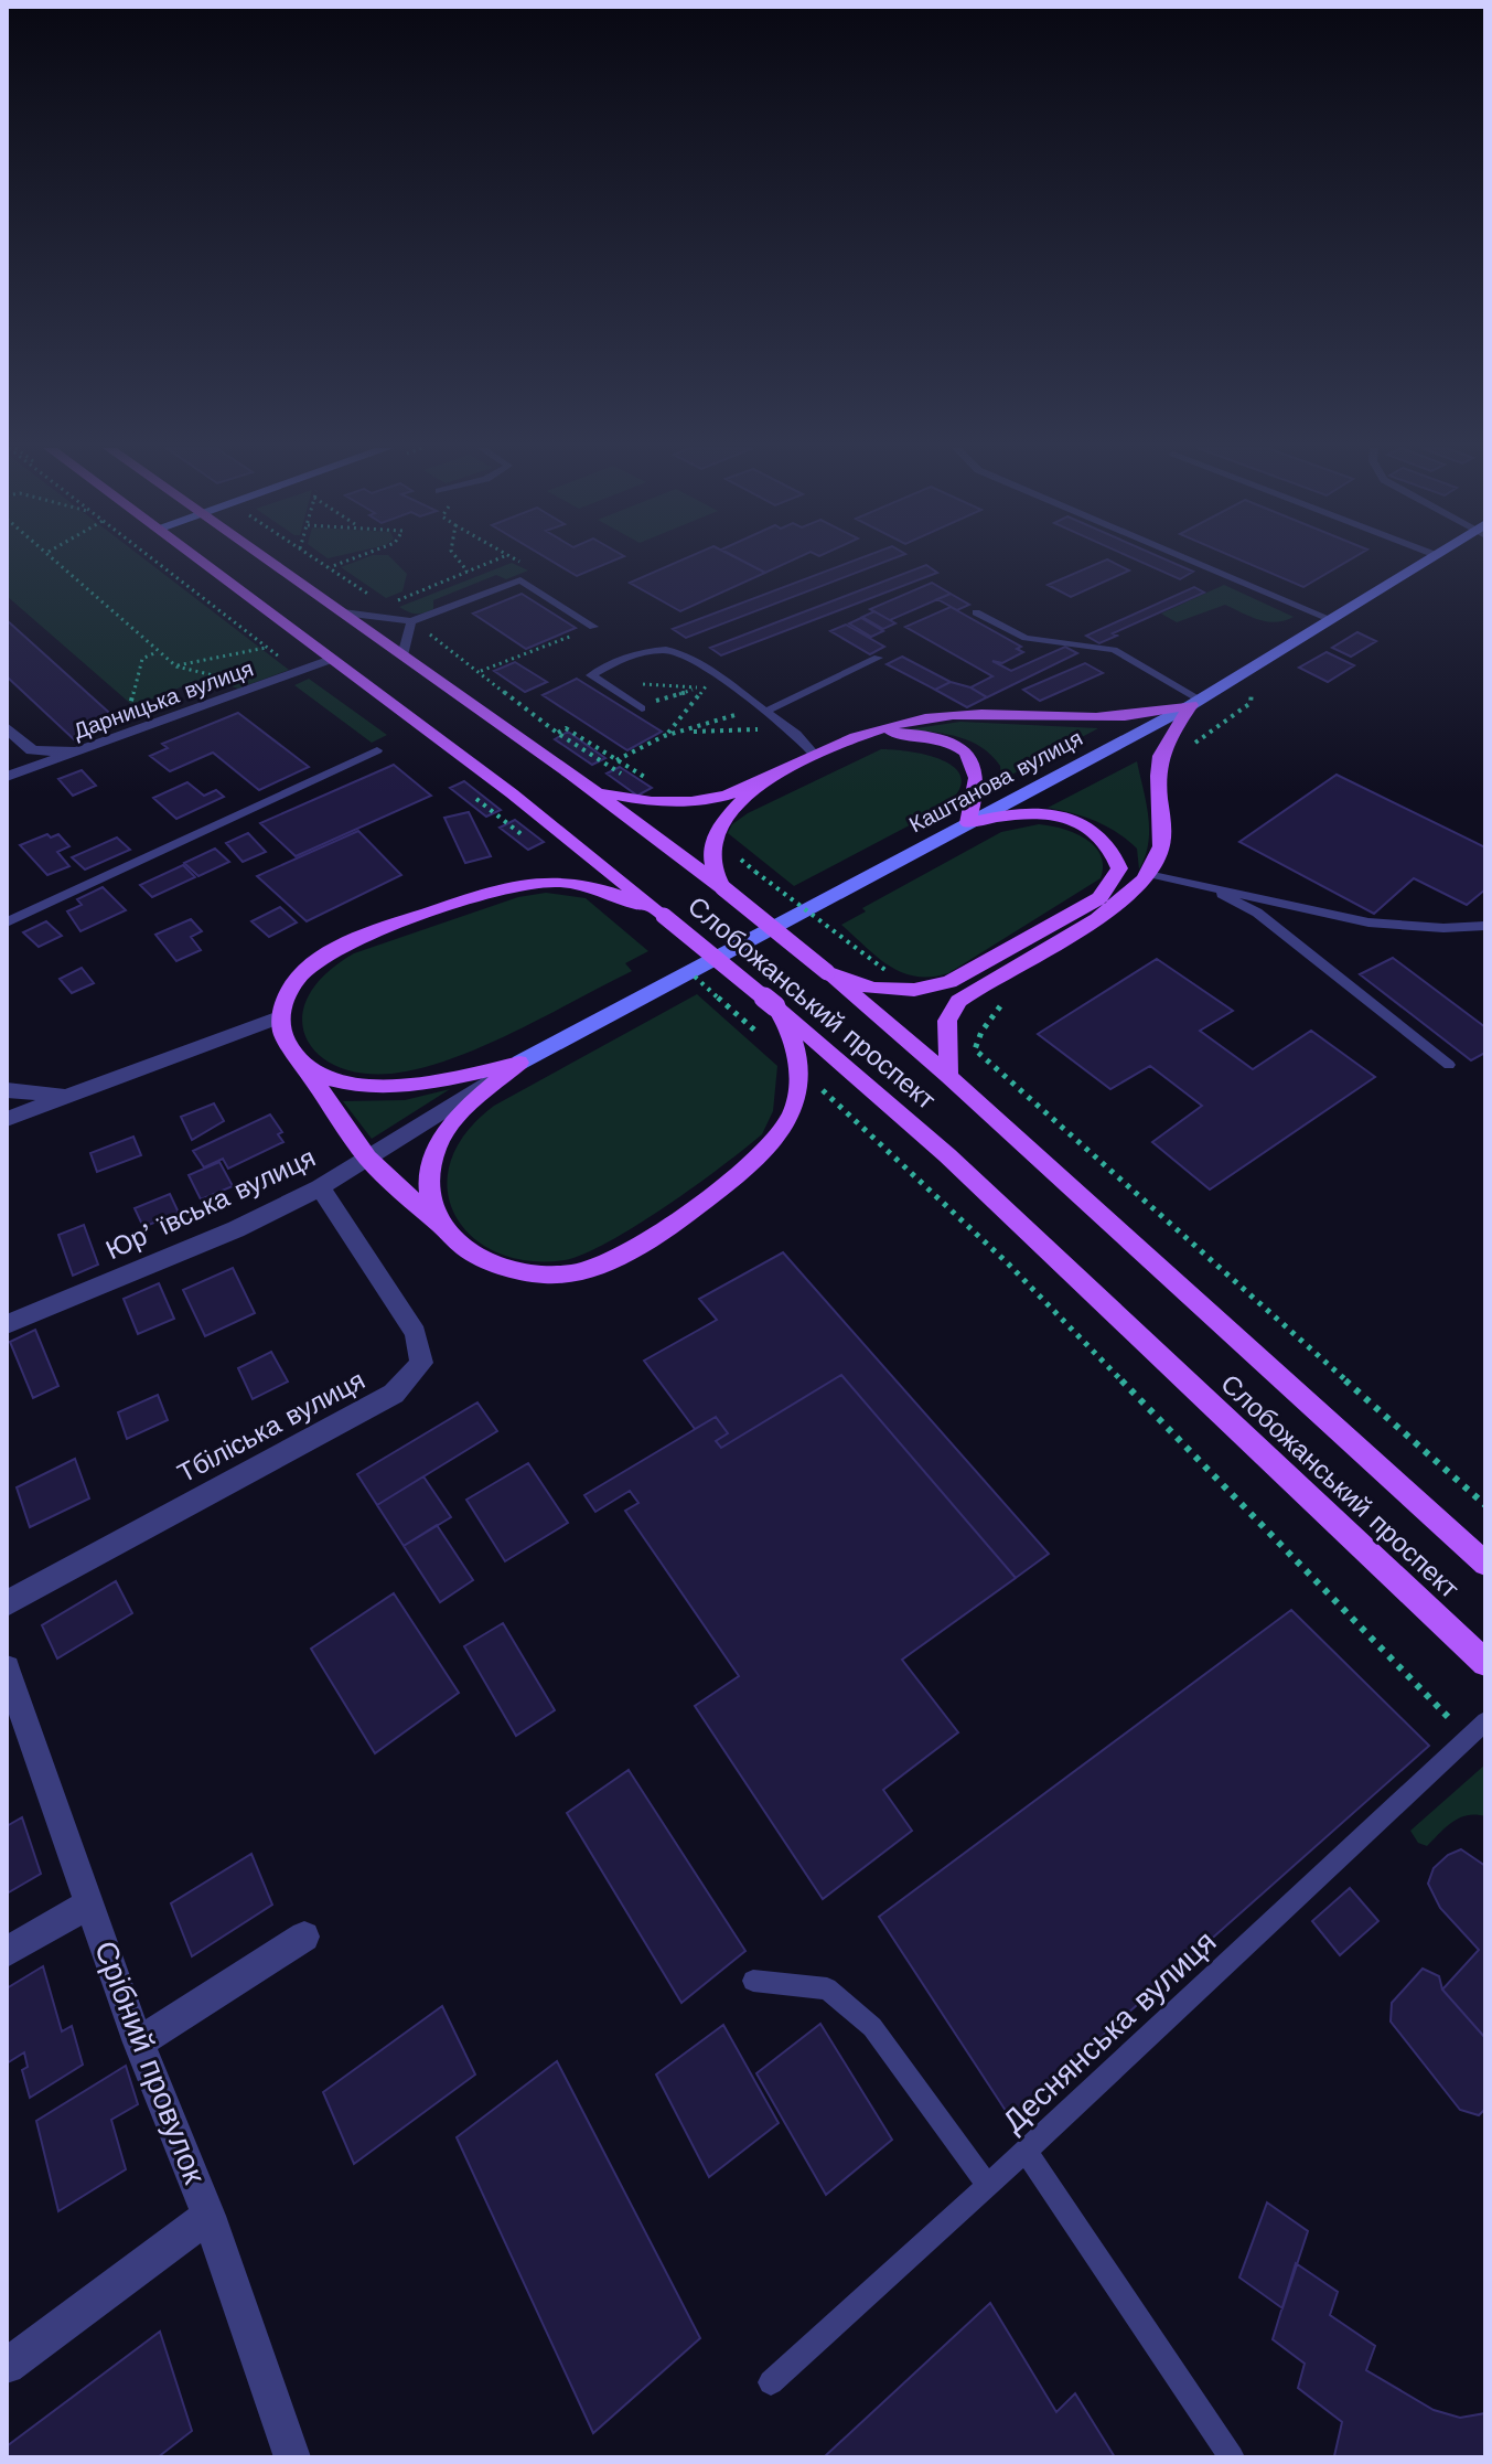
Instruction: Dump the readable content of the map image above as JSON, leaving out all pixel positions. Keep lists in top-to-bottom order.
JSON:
{
  "streets": {
    "main road": ["Слобожанський проспект"],
    "street": [
      "Дарницька вулиця",
      "Каштанова вулиця",
      "Юрʼївська вулиця",
      "Тбіліська вулиця",
      "Срібний провулок"
    ],
    "lane": ["Деснянська вулиця"]
  },
  "crossings": [
    ["Дарницька вулиця", "Слобожанський проспект"],
    ["Каштанова вулиця", "Юрʼївська вулиця"],
    ["Юрʼївська вулиця", "Тбіліська вулиця"]
  ]
}
